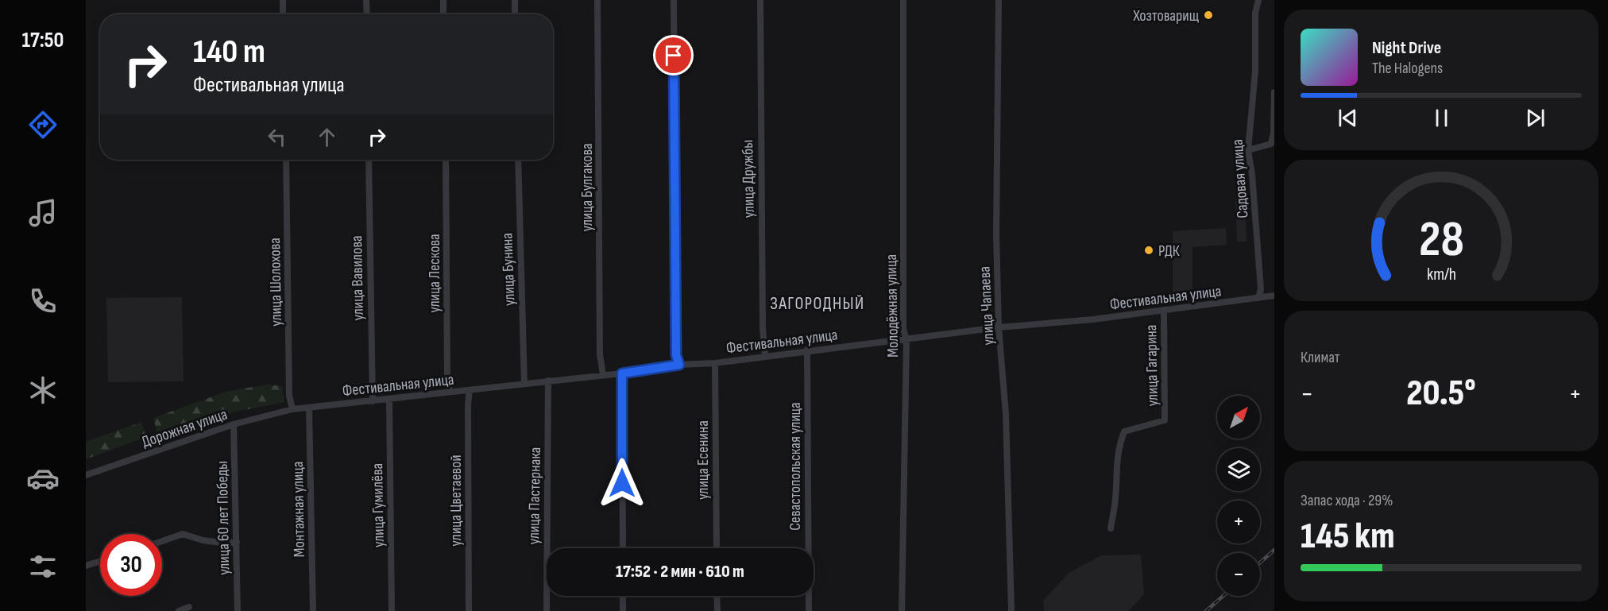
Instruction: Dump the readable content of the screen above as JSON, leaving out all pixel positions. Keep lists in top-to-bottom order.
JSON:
{
  "streets": {
    "street": [
      "улица Дружбы",
      "Садовая улица",
      "улица Булгакова",
      "улица Бунина",
      "улица Лескова",
      "улица Вавилова",
      "улица Шолохова",
      "Фестивальная улица",
      "Молодёжная улица",
      "улица Чапаева",
      "улица Гагарина",
      "Дорожная улица",
      "улица Есенина",
      "Севастопольская улица",
      "улица Пастернака",
      "улица Цветаевой",
      "улица Гумилёва",
      "Монтажная улица",
      "улица 60 лет Победы"
    ]
  },
  "crossings": [
    ["улица Дружбы", "Фестивальная улица"],
    ["Садовая улица", "Фестивальная улица"],
    ["улица Булгакова", "Фестивальная улица"],
    ["улица Бунина", "Фестивальная улица"],
    ["улица Лескова", "Фестивальная улица"],
    ["улица Вавилова", "Фестивальная улица"],
    ["улица Шолохова", "Фестивальная улица"],
    ["улица Шолохова", "Дорожная улица"],
    ["Фестивальная улица", "Молодёжная улица"],
    ["Фестивальная улица", "улица Чапаева"],
    ["Фестивальная улица", "улица Гагарина"],
    ["Фестивальная улица", "Дорожная улица"],
    ["Фестивальная улица", "улица Есенина"],
    ["Фестивальная улица", "Севастопольская улица"],
    ["Фестивальная улица", "улица Пастернака"],
    ["Фестивальная улица", "улица Цветаевой"],
    ["Фестивальная улица", "улица Гумилёва"],
    ["Фестивальная улица", "Монтажная улица"],
    ["Дорожная улица", "улица 60 лет Победы"]
  ],
  "districts": ["ЗАГОРОДНЫЙ"],
  "places": ["Хозтоварищ", "РДК"],
  "north": "top right",
  "page": {
    "tabs": "17:50",
    "turn": ["140 m", "Фестивальная улица"],
    "song": ["Night Drive", "The Halogens"],
    "tile": [
      "Климат",
      ["Запас хода · 29%", "145 km"]
    ],
    "heat": ["−", "20.5°", "+"],
    "map_buttons": ["+", "−"],
    "limit": "30",
    "trip": "17:52 · 2 мин · 610 m",
    "gauge": ["28", "km/h"]
  }
}
